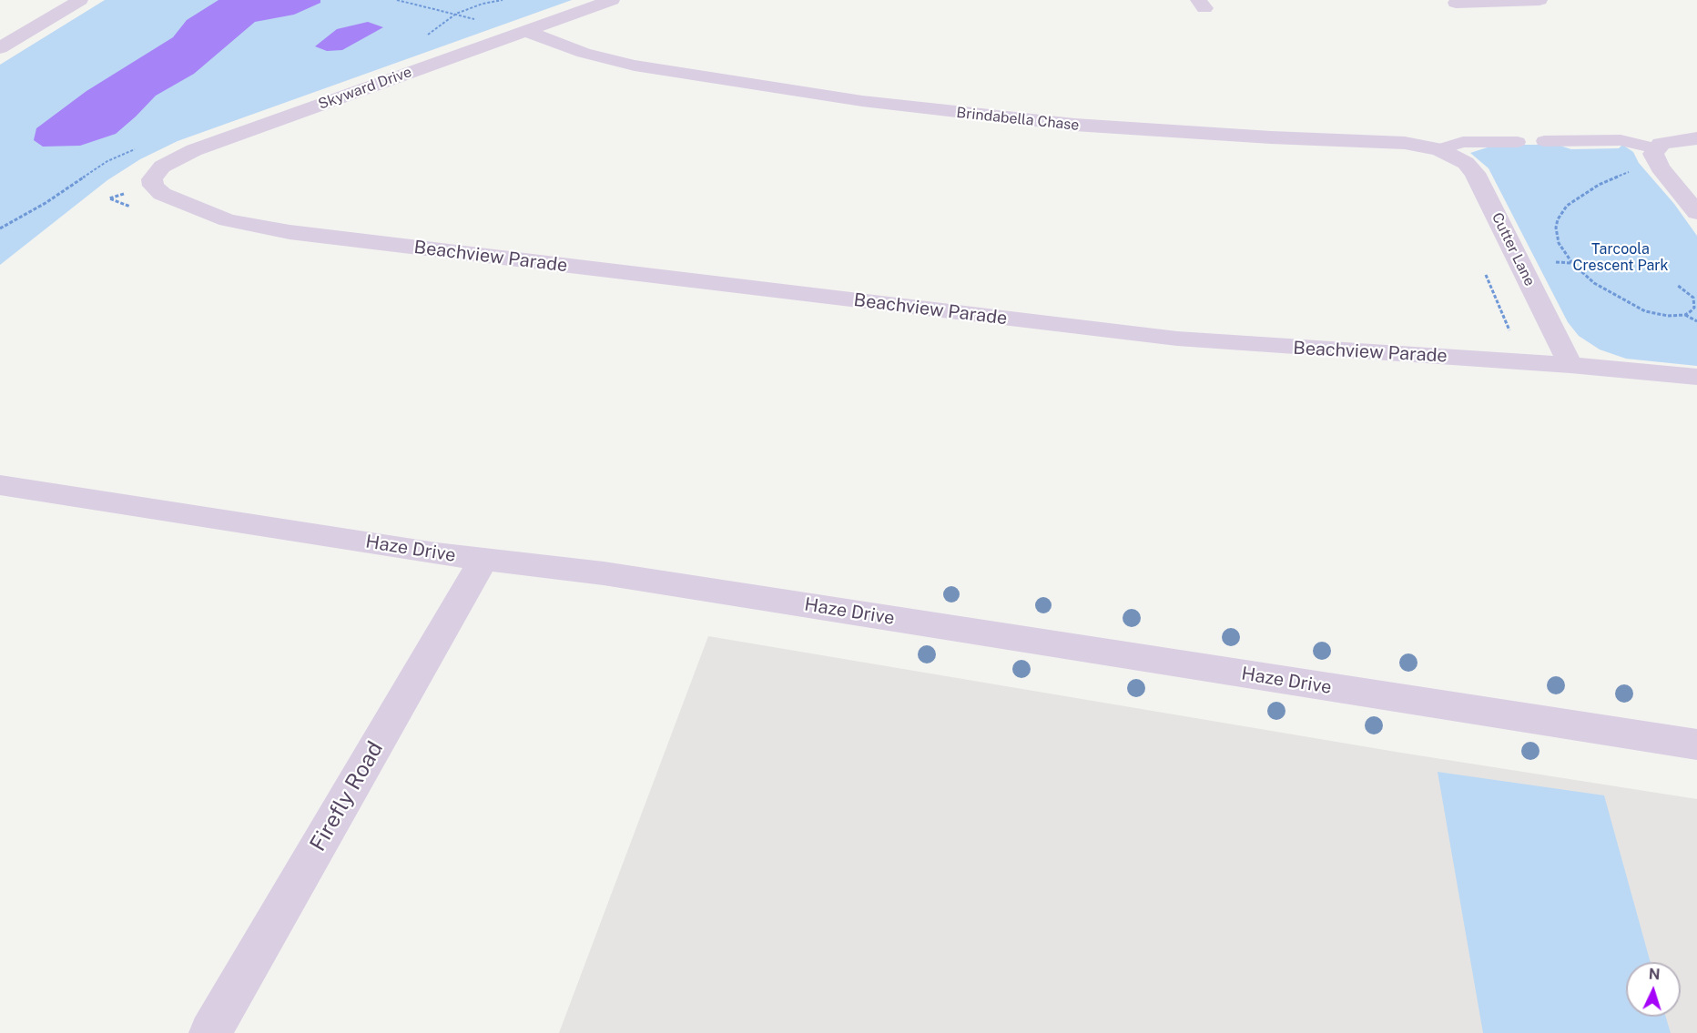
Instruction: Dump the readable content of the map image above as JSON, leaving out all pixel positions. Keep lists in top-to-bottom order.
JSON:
{
  "streets": {
    "street": [
      "Skyward Drive",
      "Brindabella Chase",
      "Cutter Lane",
      "Beachview Parade",
      "Haze Drive",
      "Firefly Road"
    ]
  },
  "crossings": [
    ["Skyward Drive", "Brindabella Chase"],
    ["Skyward Drive", "Beachview Parade"],
    ["Brindabella Chase", "Cutter Lane"],
    ["Cutter Lane", "Beachview Parade"],
    ["Haze Drive", "Firefly Road"]
  ],
  "parks": ["Tarcoola Crescent Park"],
  "north": "top"
}
